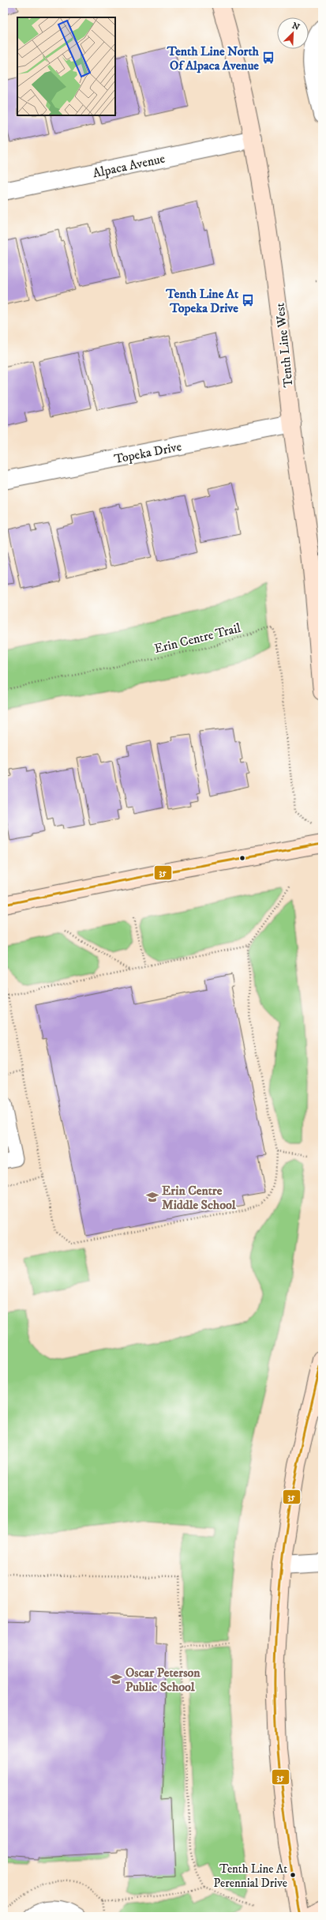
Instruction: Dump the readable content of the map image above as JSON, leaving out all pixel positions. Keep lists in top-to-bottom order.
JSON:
{
  "streets": {
    "street": ["Alpaca Avenue", "Tenth Line West", "Topeka Drive"],
    "path": ["Erin Centre Trail"]
  },
  "crossings": [
    ["Alpaca Avenue", "Tenth Line West"],
    ["Tenth Line West", "Topeka Drive"]
  ],
  "places": {
    "bus stop": ["Tenth Line North Of Alpaca Avenue", "Tenth Line At Topeka Drive"],
    "school or university": ["Erin Centre Middle School", "Oscar Peterson Public School"],
    "other": ["Tenth Line At Perennial Drive"]
  },
  "lines": ["transit line 35"],
  "north": "top right"
}
